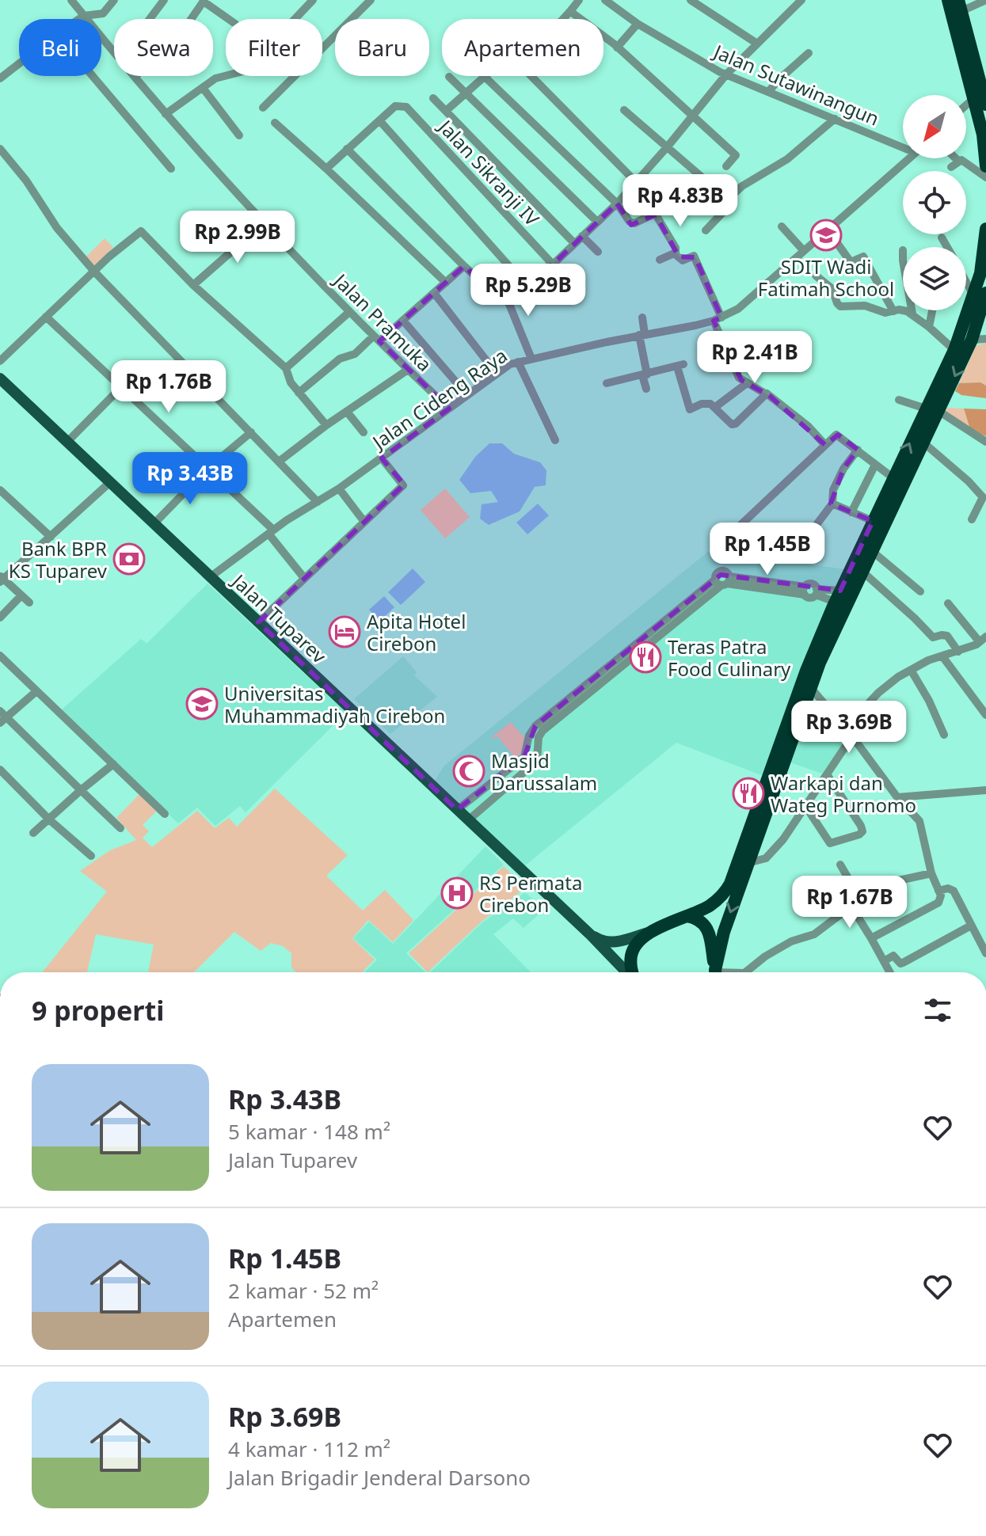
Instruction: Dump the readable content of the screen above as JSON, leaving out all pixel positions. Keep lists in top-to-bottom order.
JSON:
{
  "streets": {
    "main road": ["Jalan Tuparev"],
    "street": [
      "Jalan Sutawinangun",
      "Jalan Sikranji IV",
      "Jalan Pramuka",
      "Jalan Cideng Raya"
    ]
  },
  "crossings": [
    ["Jalan Pramuka", "Jalan Cideng Raya"],
    ["Jalan Cideng Raya", "Jalan Tuparev"]
  ],
  "places": {
    "school or university": ["SDIT Wadi Fatimah School", "Universitas Muhammadiyah Cirebon"],
    "bank": ["Bank BPR KS Tuparev"],
    "hotel": ["Apita Hotel Cirebon"],
    "restaurant": ["Teras Patra Food Culinary", "Warkapi dan Wateg Purnomo"],
    "mosque": ["Masjid Darussalam"],
    "hospital": ["RS Permata Cirebon"]
  },
  "north": "bottom left",
  "page": {
    "chip": [
      "Beli",
      "Sewa",
      "Filter",
      "Baru",
      "Apartemen"
    ],
    "price": [
      "Rp 4.83B",
      "Rp 2.99B",
      "Rp 5.29B",
      "Rp 2.41B",
      "Rp 1.76B",
      "Rp 3.43B",
      "Rp 1.45B",
      "Rp 3.69B",
      "Rp 1.67B"
    ],
    "heading": "9 properti",
    "list": [
      {
        "name": "Rp 3.43B",
        "note": "5 kamar · 148 m² · Jalan Tuparev"
      },
      {
        "name": "Rp 1.45B",
        "note": "2 kamar · 52 m² · Apartemen"
      },
      {
        "name": "Rp 3.69B",
        "note": "4 kamar · 112 m² · Jalan Brigadir Jenderal Darsono"
      }
    ]
  }
}
